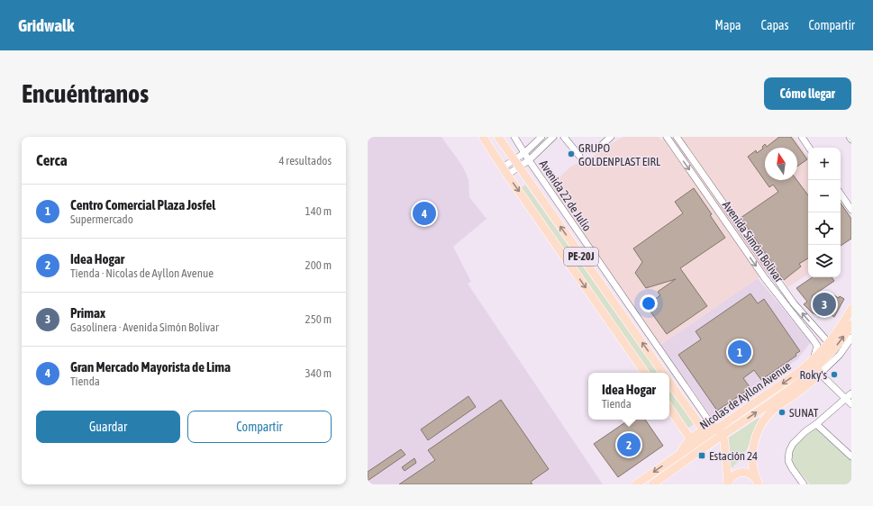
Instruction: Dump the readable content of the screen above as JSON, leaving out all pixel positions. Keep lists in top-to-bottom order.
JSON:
{
  "streets": {
    "main road": ["PE-20J", "Nicolas de Ayllon Avenue"],
    "street": ["Avenida 22 de Julio", "Avenida Simón Bolivar"]
  },
  "crossings": [
    ["Avenida 22 de Julio", "Nicolas de Ayllon Avenue"],
    ["Avenida Simón Bolivar", "Nicolas de Ayllon Avenue"]
  ],
  "places": {
    "other": ["GRUPO GOLDENPLAST EIRL", "Roky's", "SUNAT"],
    "transit": ["Estación 24"]
  },
  "north": "top",
  "page": {
    "header": "Gridwalk",
    "nav": ["Mapa", "Capas", "Compartir"],
    "buttons": [
      "Cómo llegar",
      ["Guardar", "Compartir"]
    ],
    "title": "Encuéntranos",
    "heading": ["Cerca", "4 resultados"],
    "map_buttons": ["+", "−"],
    "list": [
      {
        "mark": "1",
        "name": "Centro Comercial Plaza Josfel",
        "note": "Supermercado",
        "value": "140 m"
      },
      {
        "mark": "2",
        "name": "Idea Hogar",
        "note": "Tienda · Nicolas de Ayllon Avenue",
        "value": "200 m"
      },
      {
        "mark": "3",
        "name": "Primax",
        "note": "Gasolinera · Avenida Simón Bolivar",
        "value": "250 m"
      },
      {
        "mark": "4",
        "name": "Gran Mercado Mayorista de Lima",
        "note": "Tienda",
        "value": "340 m"
      }
    ],
    "pins": [
      "4",
      "3",
      "1",
      "2"
    ],
    "popup": ["Idea Hogar", "Tienda"]
  }
}
